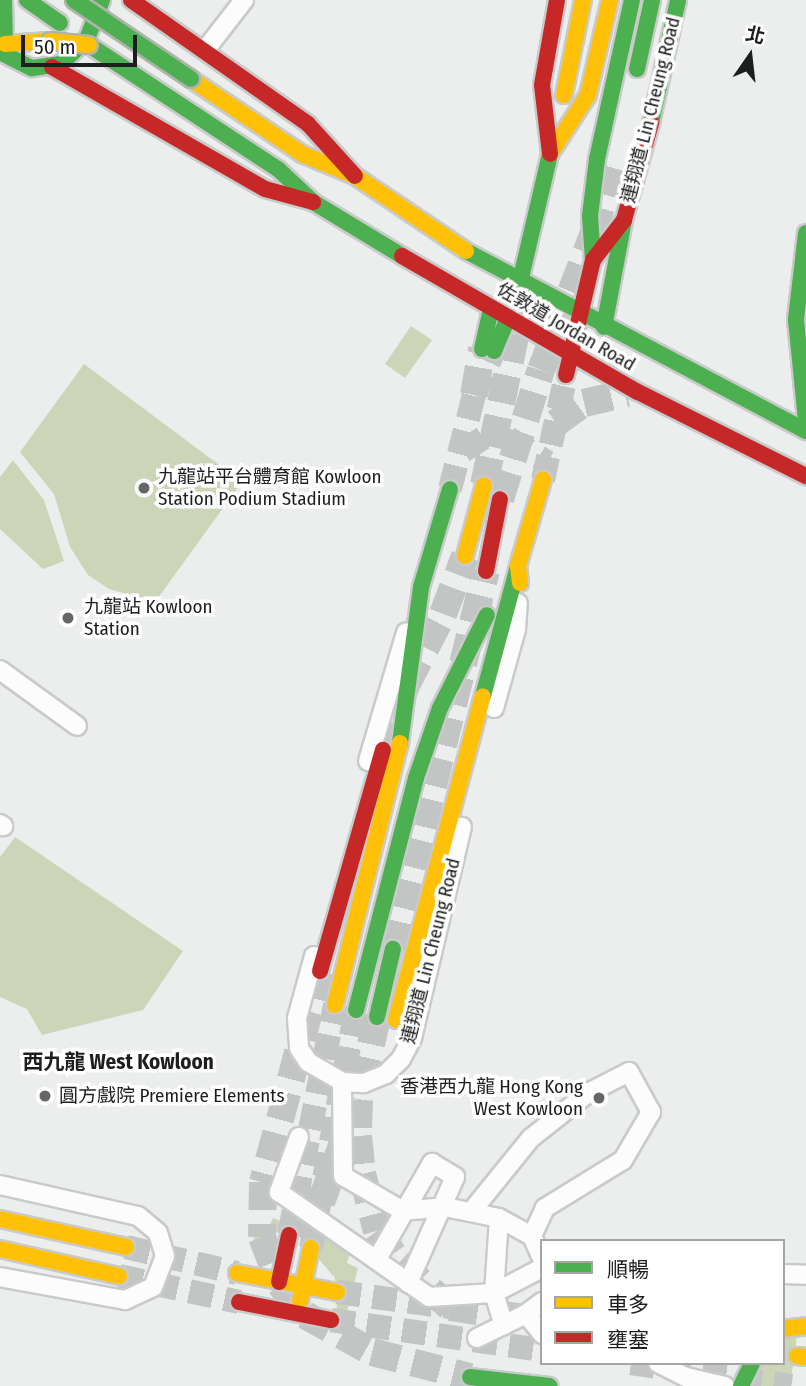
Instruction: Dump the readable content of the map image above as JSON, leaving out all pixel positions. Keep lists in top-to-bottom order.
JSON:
{
  "streets": {
    "main road": ["連翔道 Lin Cheung Road", "佐敦道 Jordan Road"]
  },
  "crossings": [
    ["連翔道 Lin Cheung Road", "佐敦道 Jordan Road"]
  ],
  "districts": ["西九龍 West Kowloon"],
  "places": [
    "九龍站平台體育館 Kowloon Station Podium Stadium",
    "九龍站 Kowloon Station",
    "圓方戲院 Premiere Elements",
    "香港西九龍 Hong Kong West Kowloon"
  ],
  "legend": ["順暢", "車多", "壅塞"],
  "scale_bar": "50 m",
  "north": "top"
}
